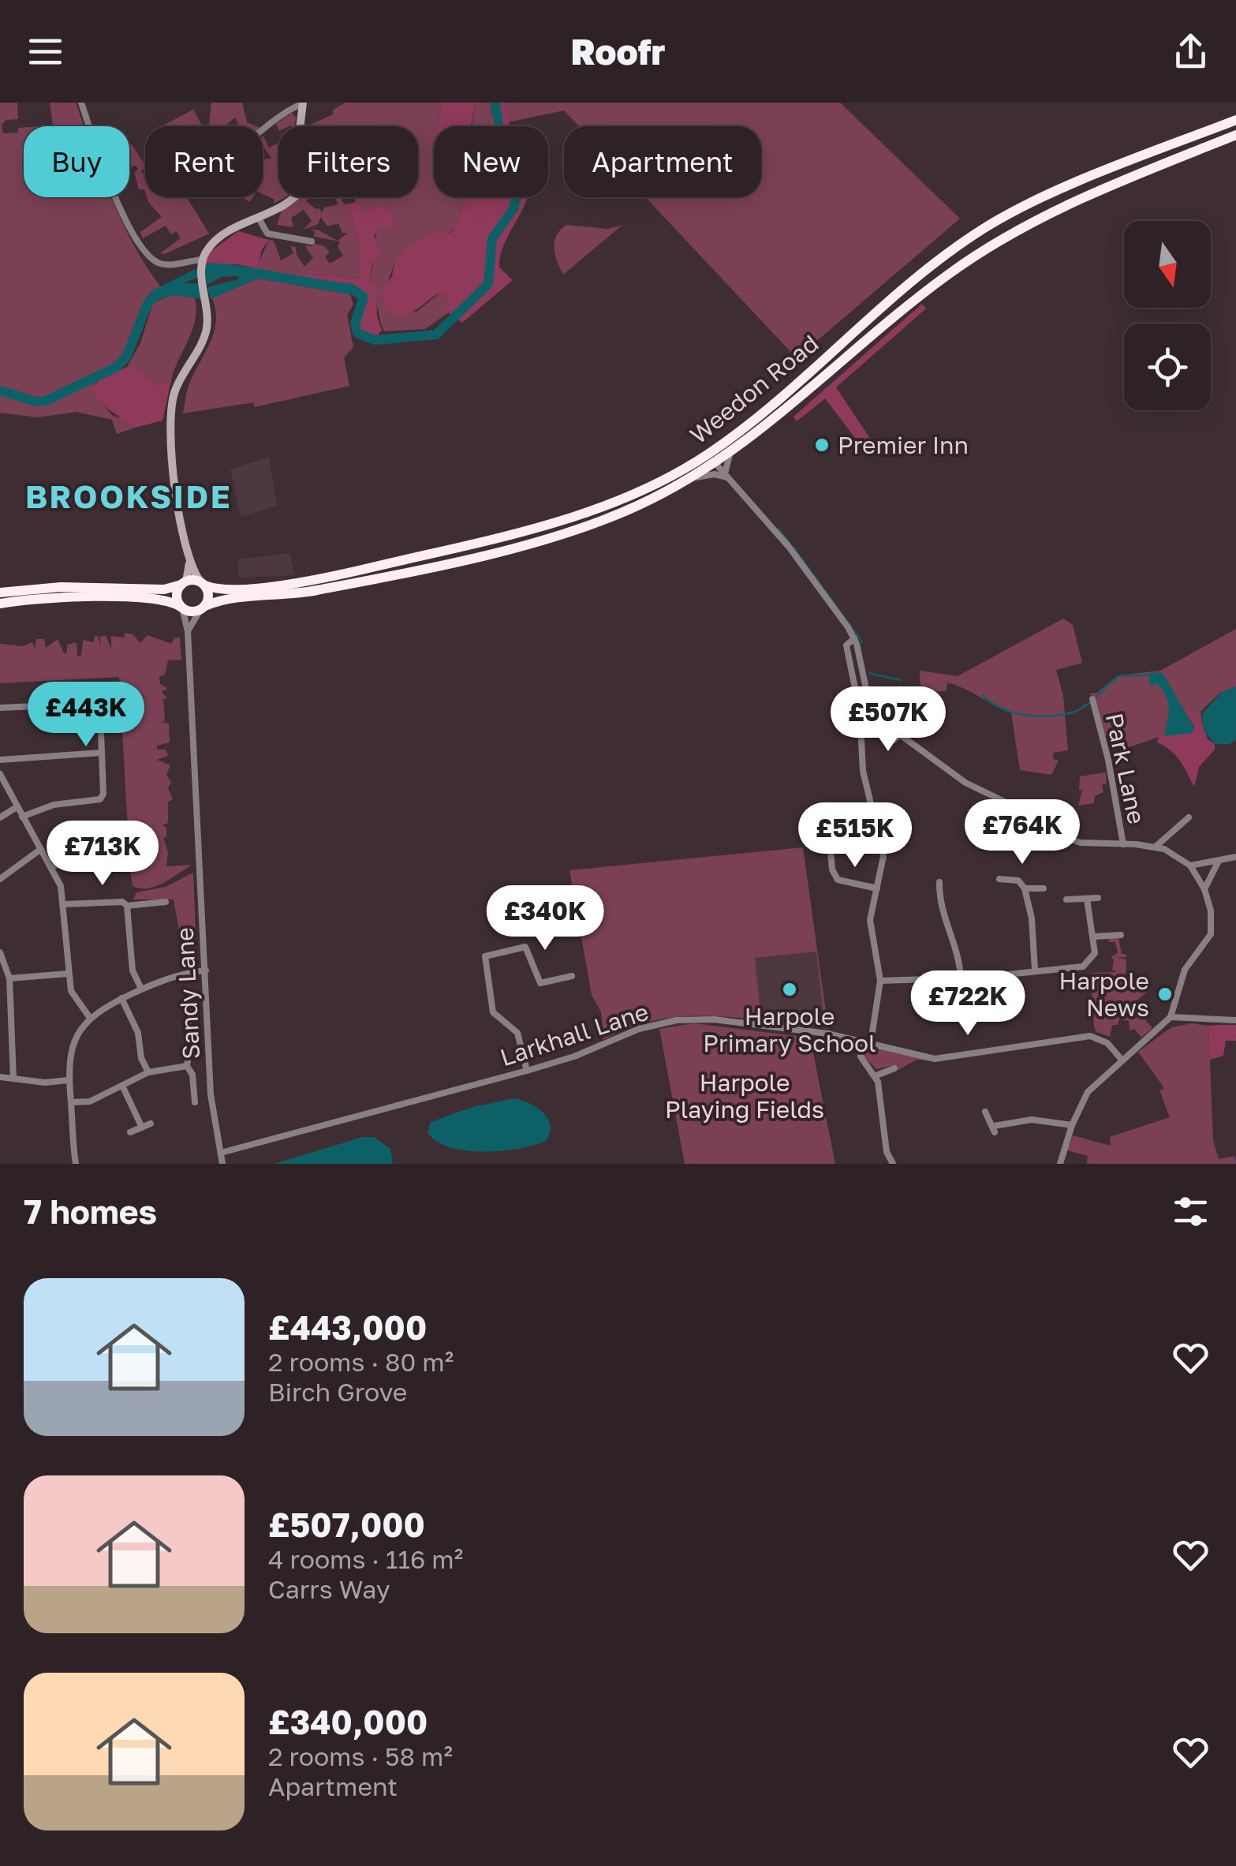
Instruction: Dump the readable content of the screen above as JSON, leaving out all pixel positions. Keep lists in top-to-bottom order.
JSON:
{
  "streets": {
    "highway": ["Weedon Road"],
    "street": ["Park Lane", "Sandy Lane", "Larkhall Lane"]
  },
  "crossings": [
    ["Sandy Lane", "Larkhall Lane"]
  ],
  "districts": ["BROOKSIDE"],
  "parks": ["Harpole Playing Fields"],
  "places": ["Premier Inn", "Harpole Primary School", "Harpole News"],
  "north": "bottom",
  "page": {
    "header": "Roofr",
    "chip": [
      "Buy",
      "Rent",
      "Filters",
      "New",
      "Apartment"
    ],
    "price": [
      "£443K",
      "£507K",
      "£764K",
      "£515K",
      "£713K",
      "£340K",
      "£722K"
    ],
    "heading": "7 homes",
    "list": [
      {
        "name": "£443,000",
        "note": "2 rooms · 80 m² · Birch Grove"
      },
      {
        "name": "£507,000",
        "note": "4 rooms · 116 m² · Carrs Way"
      },
      {
        "name": "£340,000",
        "note": "2 rooms · 58 m² · Apartment"
      }
    ]
  }
}
